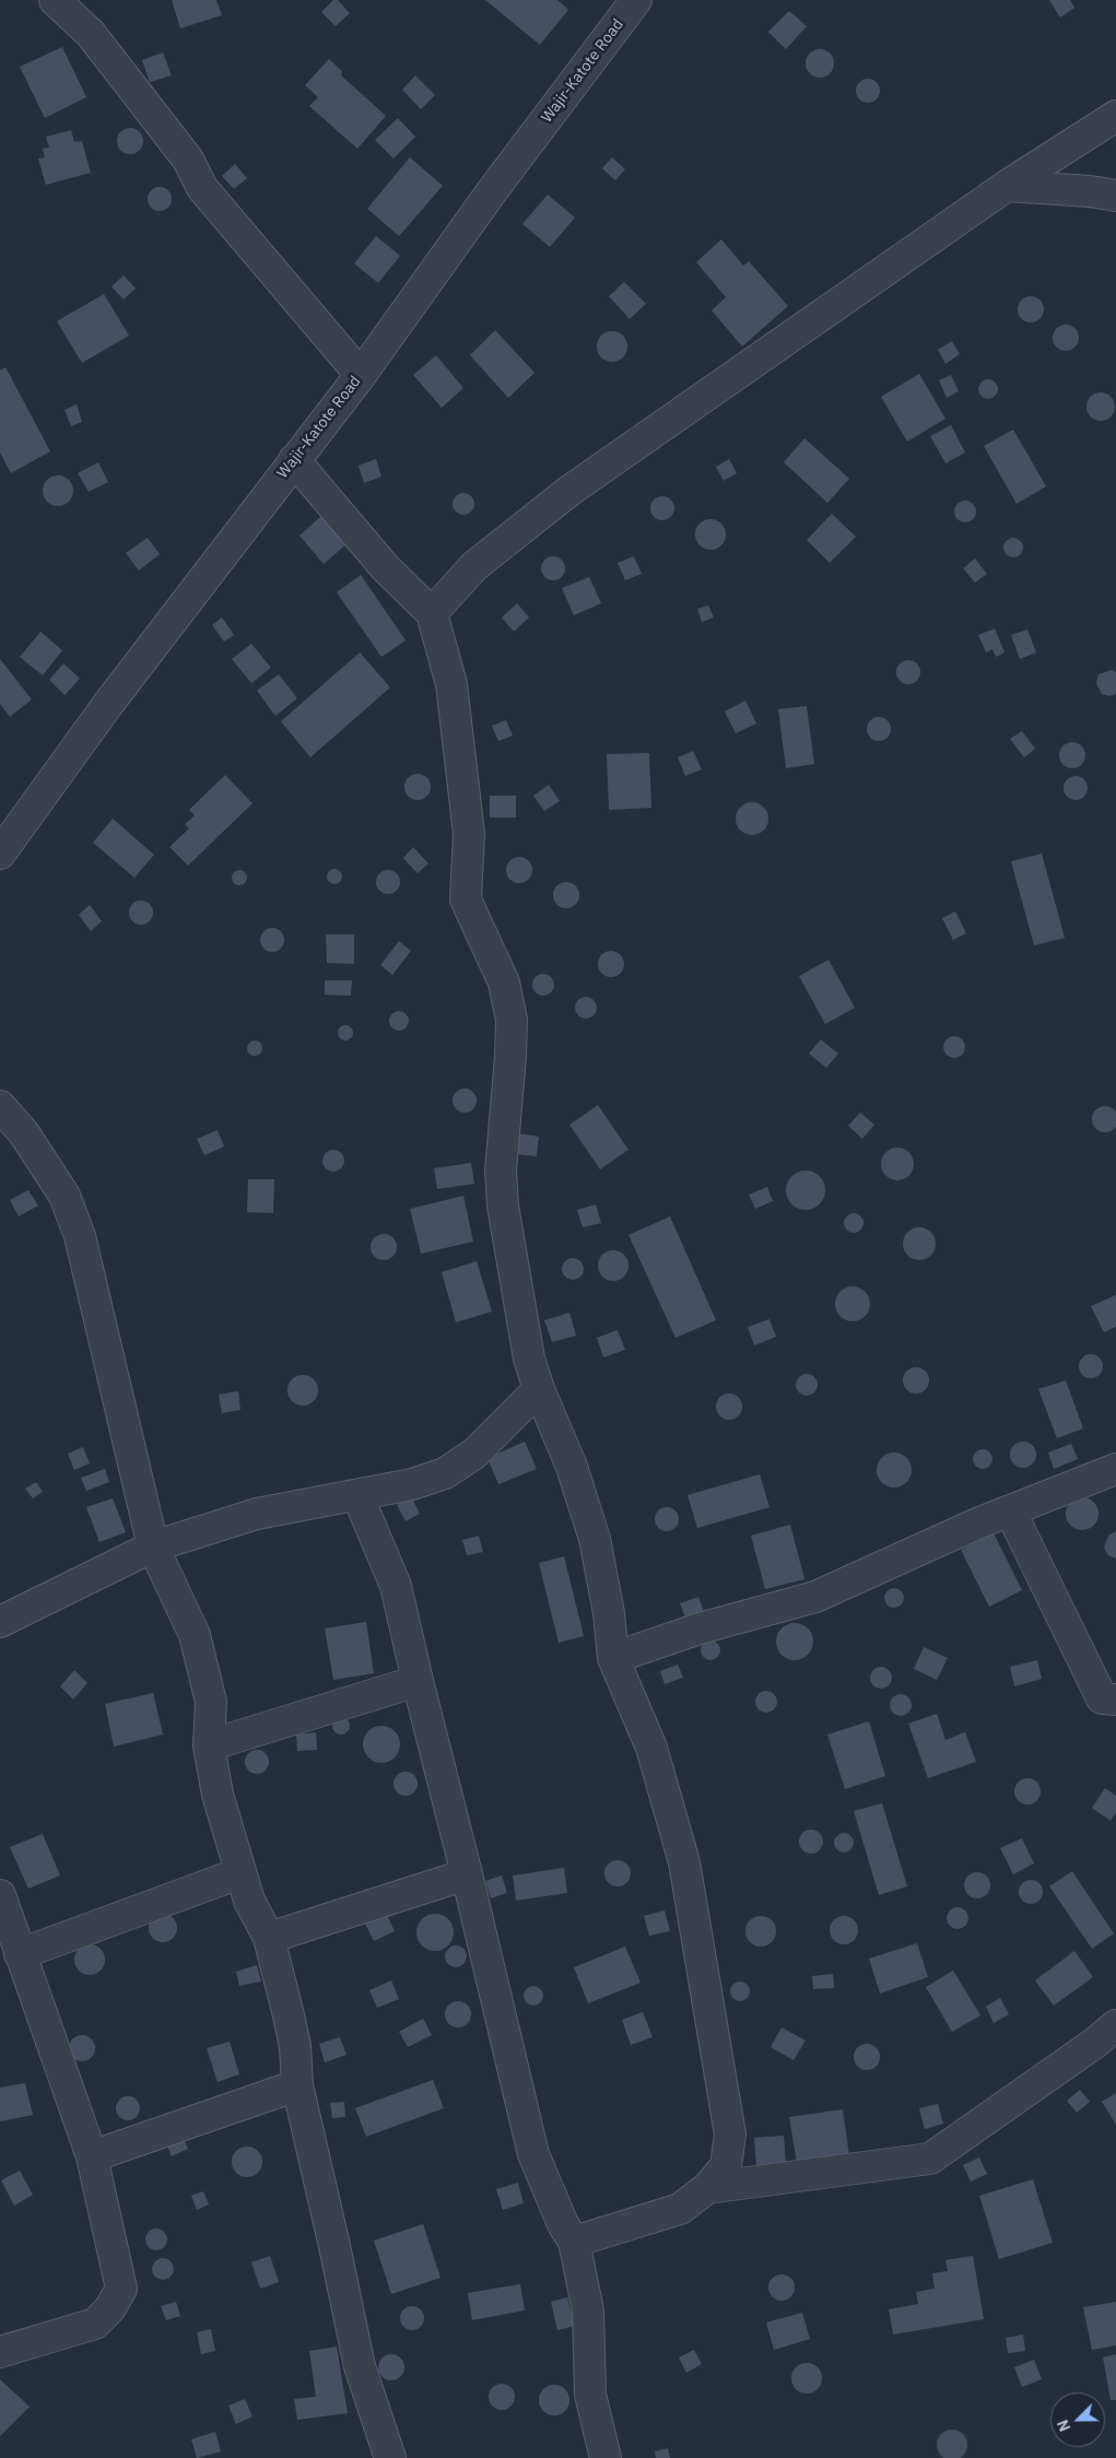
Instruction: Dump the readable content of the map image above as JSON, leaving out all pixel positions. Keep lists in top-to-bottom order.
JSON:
{
  "streets": {
    "street": ["Wajir-Katote Road"]
  },
  "north": "bottom left"
}
